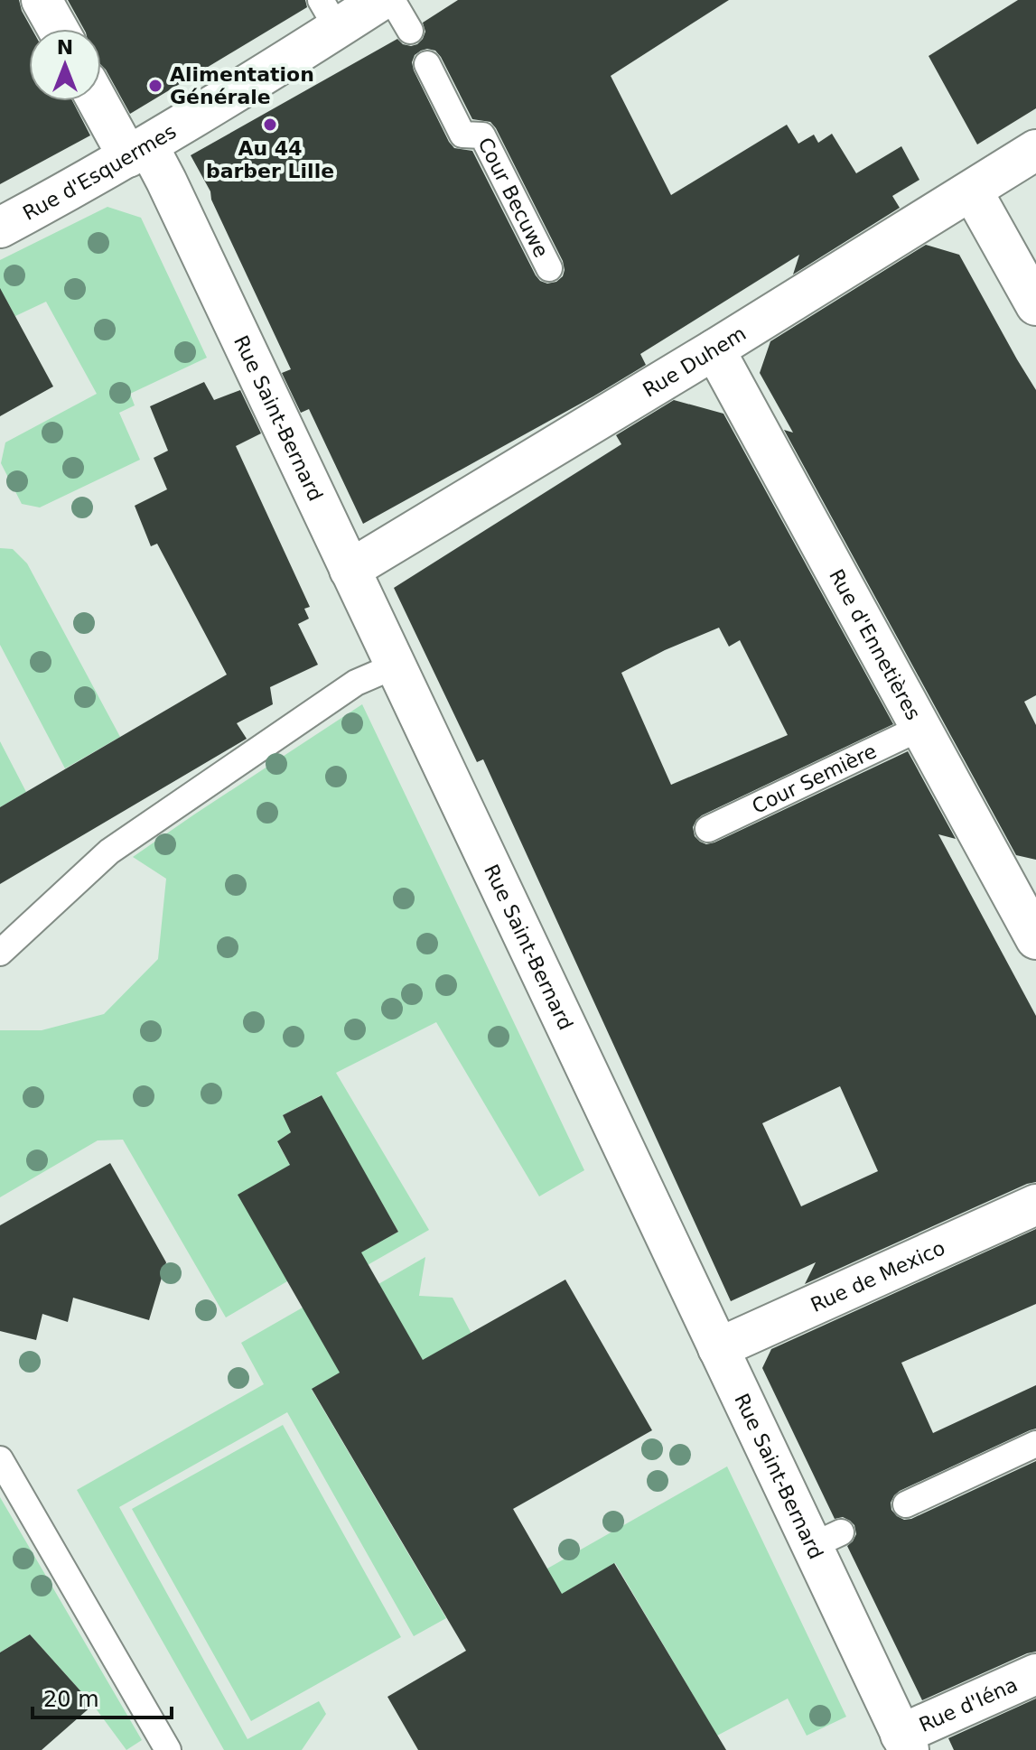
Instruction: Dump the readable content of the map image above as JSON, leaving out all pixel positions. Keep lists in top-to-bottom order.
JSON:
{
  "streets": {
    "street": [
      "Rue d'Esquermes",
      "Rue Duhem",
      "Rue Saint-Bernard",
      "Rue d'Ennetières",
      "Rue de Mexico",
      "Rue d'Iéna"
    ],
    "lane": ["Cour Becuwe", "Cour Semière"]
  },
  "crossings": [
    ["Rue d'Esquermes", "Rue Saint-Bernard"],
    ["Rue Duhem", "Rue Saint-Bernard"],
    ["Rue Duhem", "Rue d'Ennetières"],
    ["Rue Saint-Bernard", "Rue de Mexico"],
    ["Rue Saint-Bernard", "Rue d'Iéna"],
    ["Rue d'Ennetières", "Cour Semière"]
  ],
  "places": ["Alimentation Générale", "Au 44 barber Lille"],
  "scale_bar": "20 m",
  "north": "top"
}
